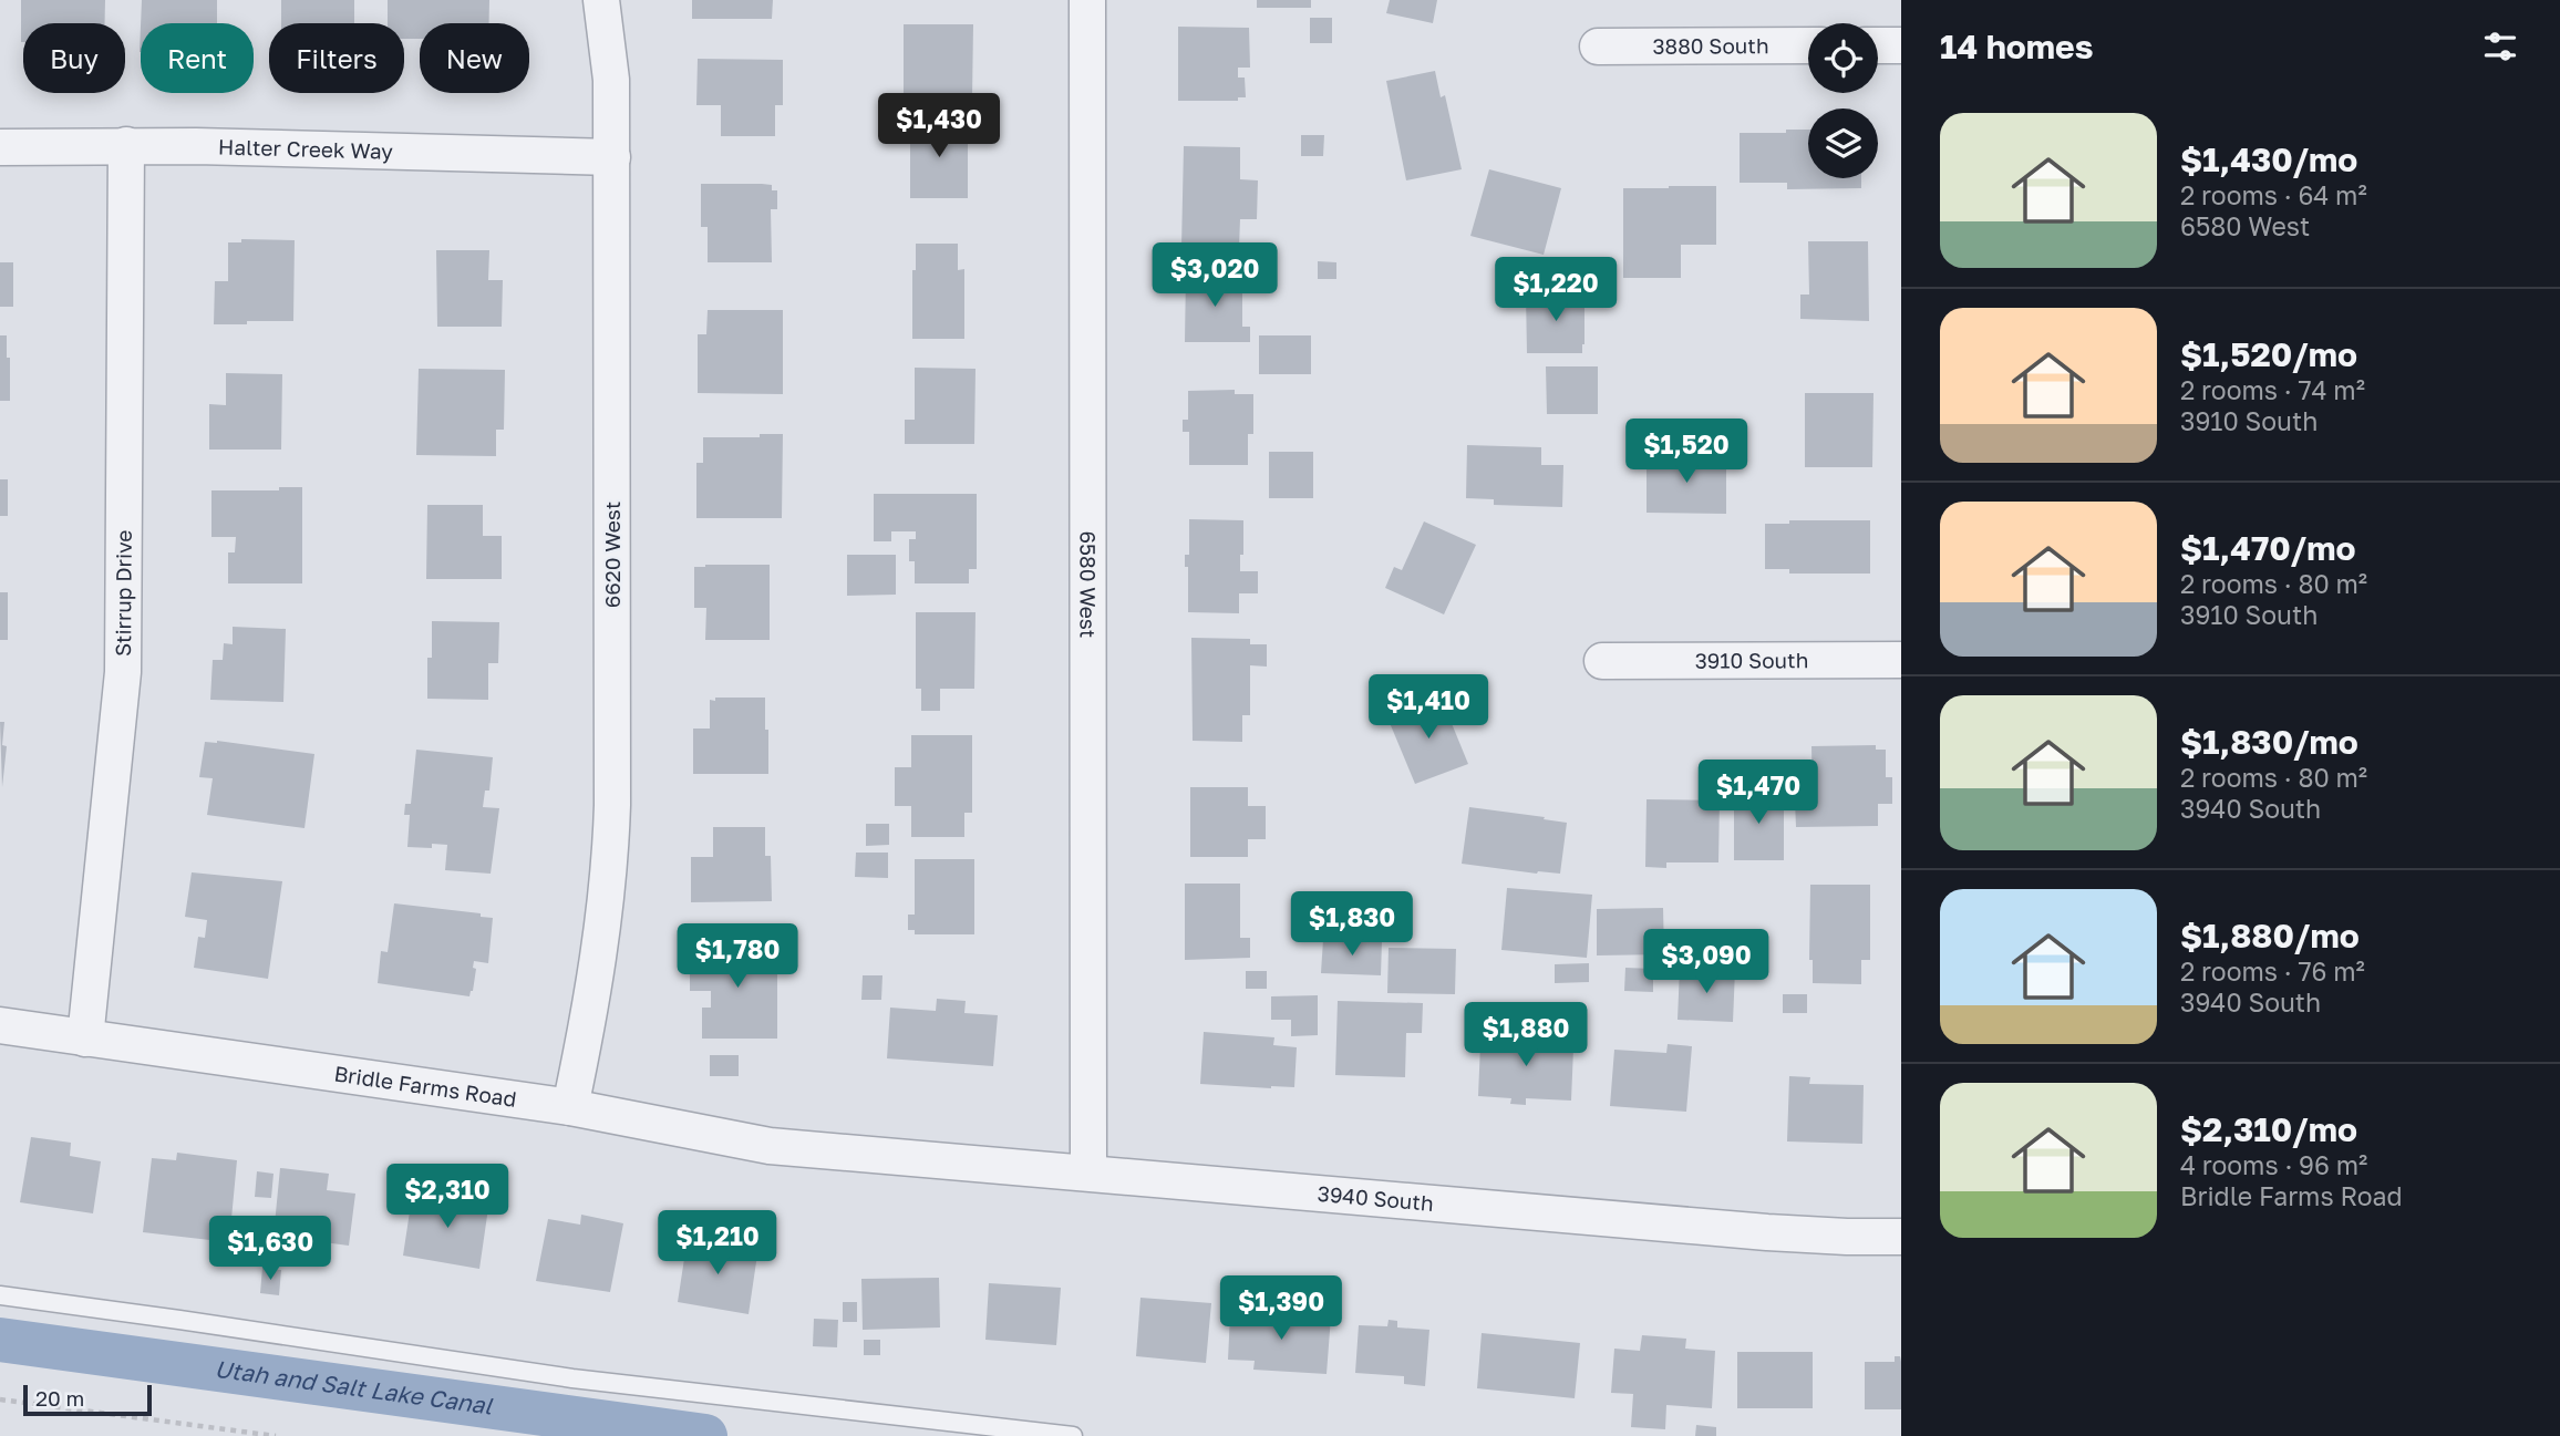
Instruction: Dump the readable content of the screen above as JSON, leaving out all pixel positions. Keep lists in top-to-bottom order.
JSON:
{
  "streets": {
    "street": [
      "3880 South",
      "Halter Creek Way",
      "6620 West",
      "6580 West",
      "Stirrup Drive",
      "3910 South",
      "Bridle Farms Road",
      "3940 South"
    ]
  },
  "crossings": [
    ["Halter Creek Way", "6620 West"],
    ["Halter Creek Way", "Stirrup Drive"],
    ["6620 West", "Bridle Farms Road"],
    ["6580 West", "3940 South"],
    ["Stirrup Drive", "Bridle Farms Road"],
    ["Bridle Farms Road", "3940 South"]
  ],
  "water": ["Utah and Salt Lake Canal"],
  "scale_bar": "20 m",
  "page": {
    "heading": "14 homes",
    "chip": [
      "Buy",
      "Rent",
      "Filters",
      "New"
    ],
    "price": [
      "$1,430",
      "$3,020",
      "$1,220",
      "$1,520",
      "$1,410",
      "$1,470",
      "$1,830",
      "$1,780",
      "$3,090",
      "$1,880",
      "$2,310",
      "$1,210",
      "$1,630",
      "$1,390"
    ],
    "list": [
      {
        "name": "$1,430/mo",
        "note": "2 rooms · 64 m² · 6580 West"
      },
      {
        "name": "$1,520/mo",
        "note": "2 rooms · 74 m² · 3910 South"
      },
      {
        "name": "$1,470/mo",
        "note": "2 rooms · 80 m² · 3910 South"
      },
      {
        "name": "$1,830/mo",
        "note": "2 rooms · 80 m² · 3940 South"
      },
      {
        "name": "$1,880/mo",
        "note": "2 rooms · 76 m² · 3940 South"
      },
      {
        "name": "$2,310/mo",
        "note": "4 rooms · 96 m² · Bridle Farms Road"
      }
    ],
    "scale": "20 m"
  }
}
